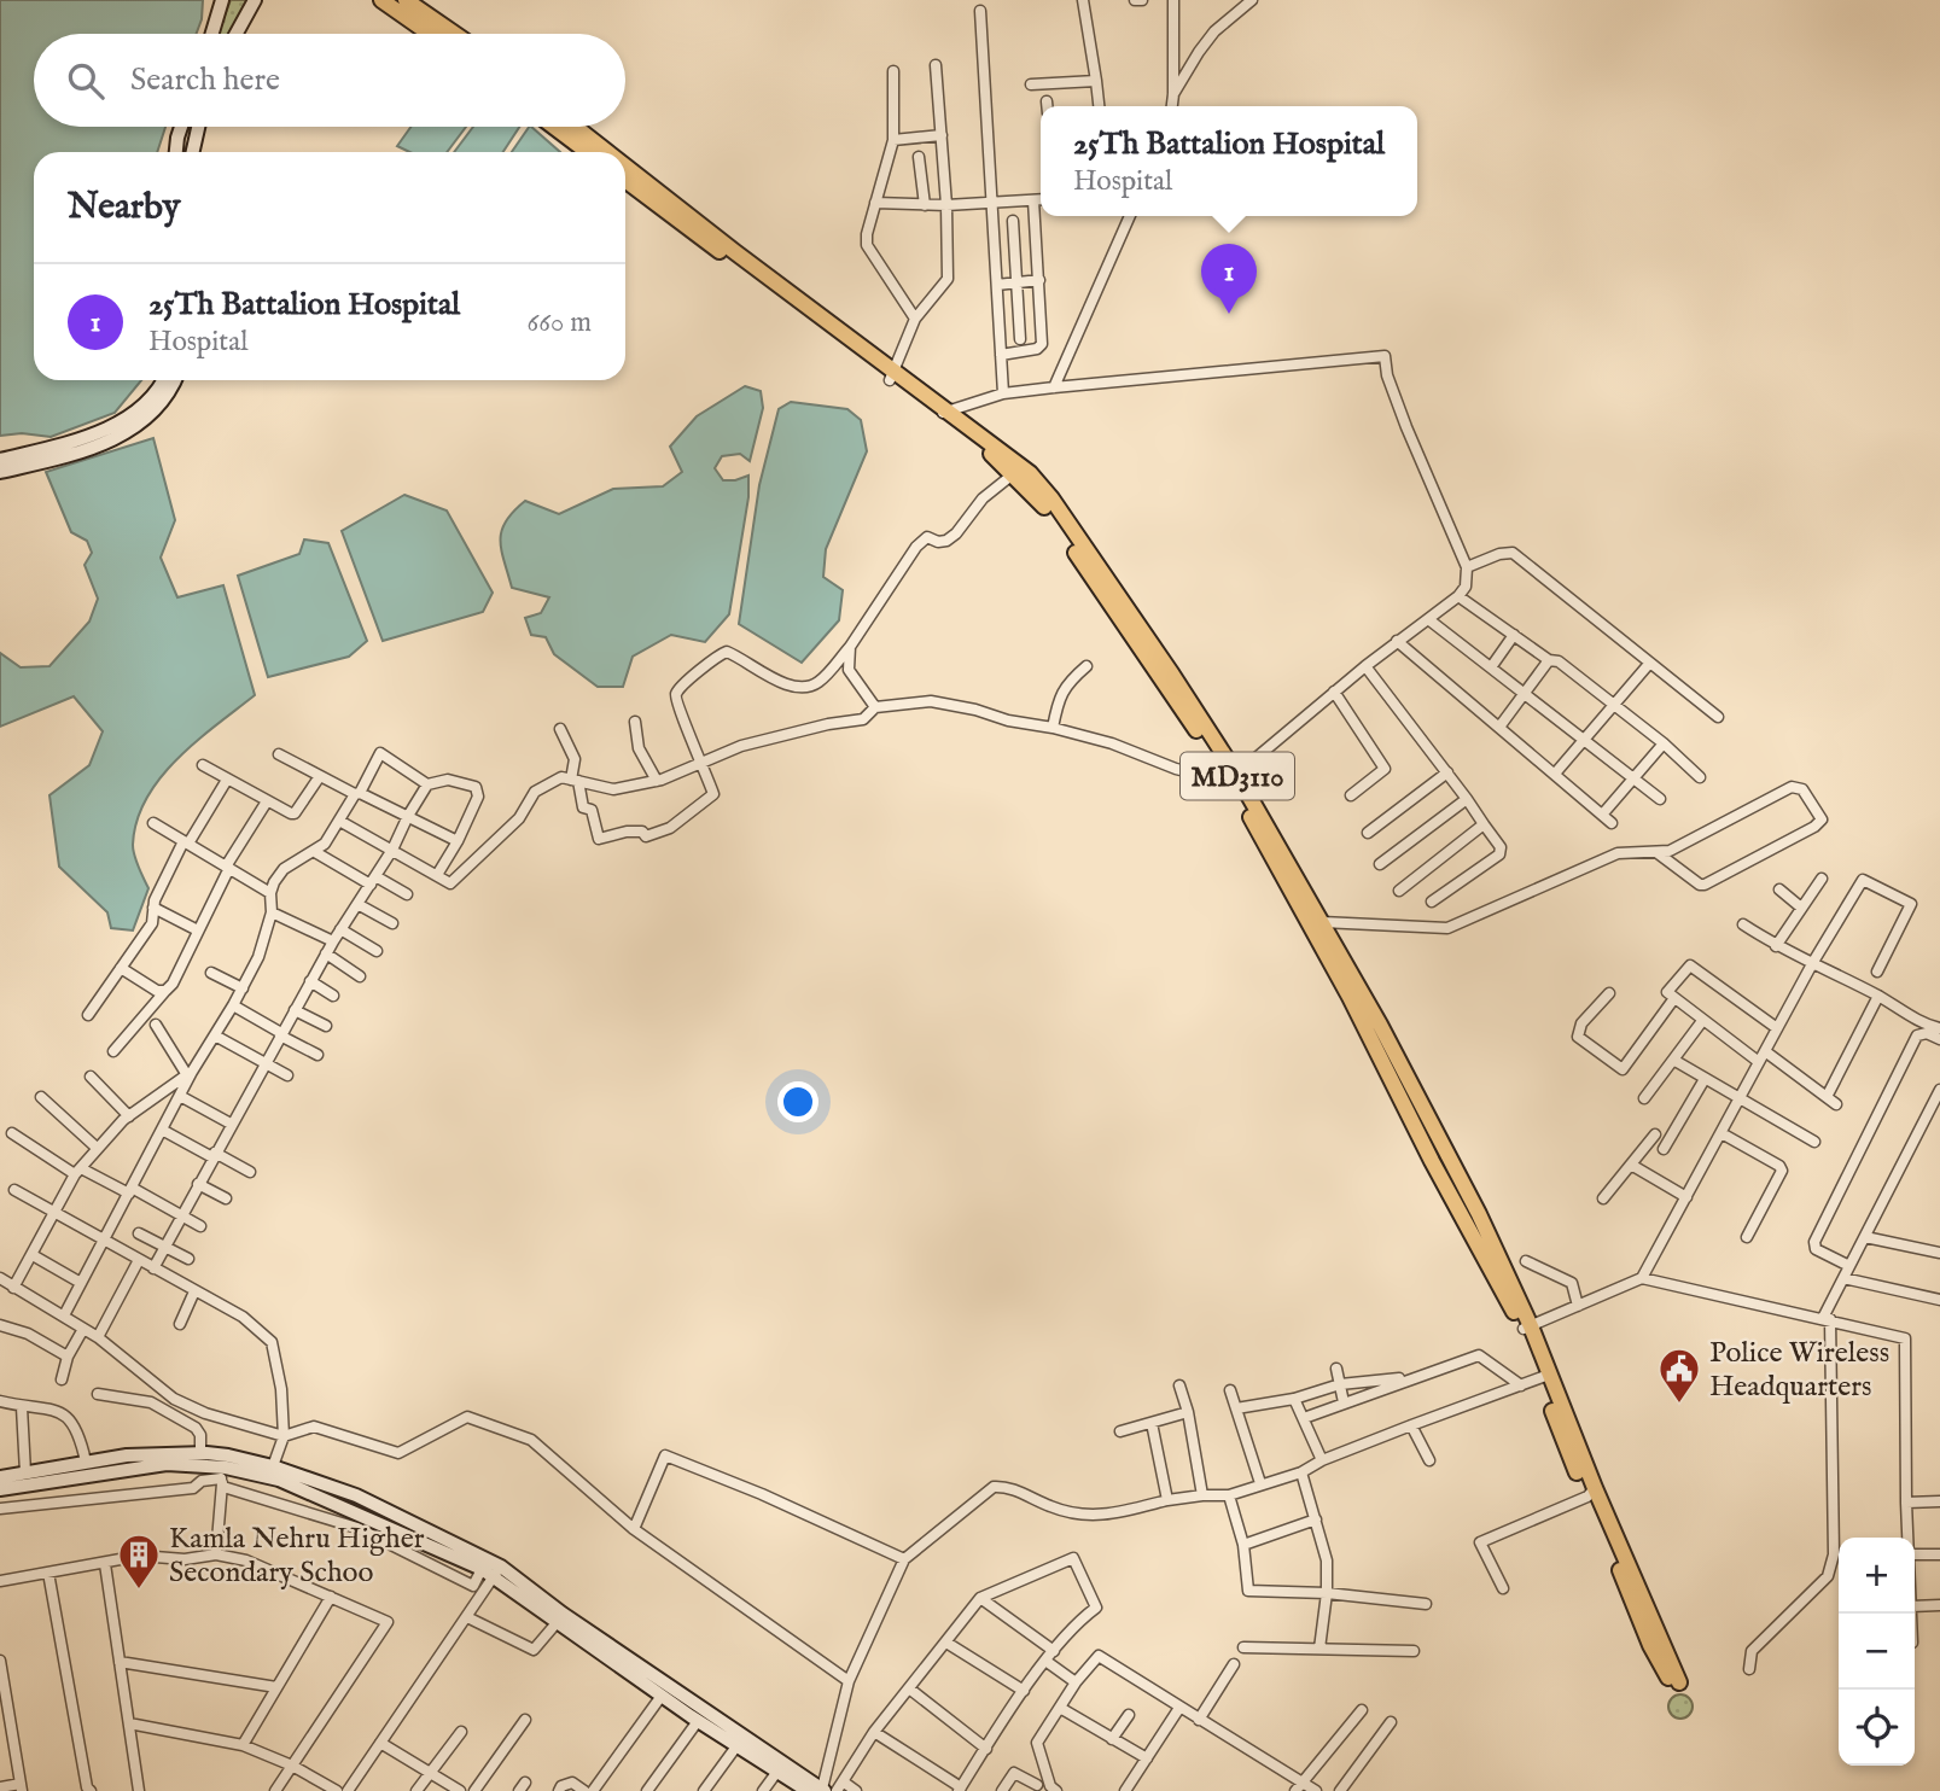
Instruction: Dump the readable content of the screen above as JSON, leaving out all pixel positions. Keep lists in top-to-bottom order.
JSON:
{
  "streets": {
    "main road": ["MD3110"]
  },
  "places": {
    "public building": ["Police Wireless Headquarters"],
    "building": ["Kamla Nehru Higher Secondary Schoo"]
  },
  "page": {
    "search": "Search here",
    "popup": ["25Th Battalion Hospital", "Hospital"],
    "heading": "Nearby",
    "pins": "1",
    "list": [
      {
        "mark": "1",
        "name": "25Th Battalion Hospital",
        "note": "Hospital",
        "value": "660 m"
      }
    ],
    "map_buttons": ["+", "−"]
  }
}
